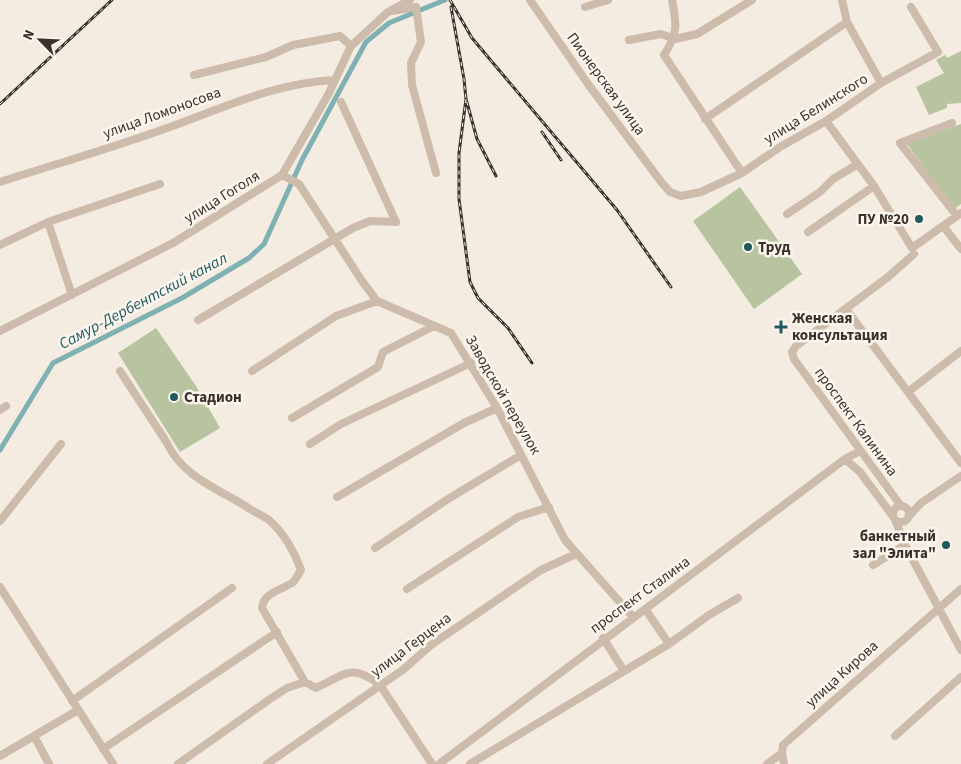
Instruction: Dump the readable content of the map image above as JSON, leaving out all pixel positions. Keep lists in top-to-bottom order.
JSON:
{
  "streets": {
    "street": [
      "Пионерская улица",
      "улица Белинского",
      "улица Ломоносова",
      "улица Гоголя",
      "Заводской переулок",
      "проспект Калинина",
      "проспект Сталина",
      "улица Герцена",
      "улица Кирова"
    ]
  },
  "crossings": [
    ["Пионерская улица", "улица Белинского"],
    ["улица Ломоносова", "улица Гоголя"],
    ["Заводской переулок", "проспект Сталина"],
    ["Заводской переулок", "улица Герцена"],
    ["проспект Калинина", "проспект Сталина"]
  ],
  "water": ["Самур-Дербентский канал"],
  "places": {
    "other": [
      "ПУ №20",
      "Труд",
      "Стадион",
      "банкетный зал \"Элита\""
    ],
    "health": ["Женская консультация"]
  },
  "north": "top left"
}
